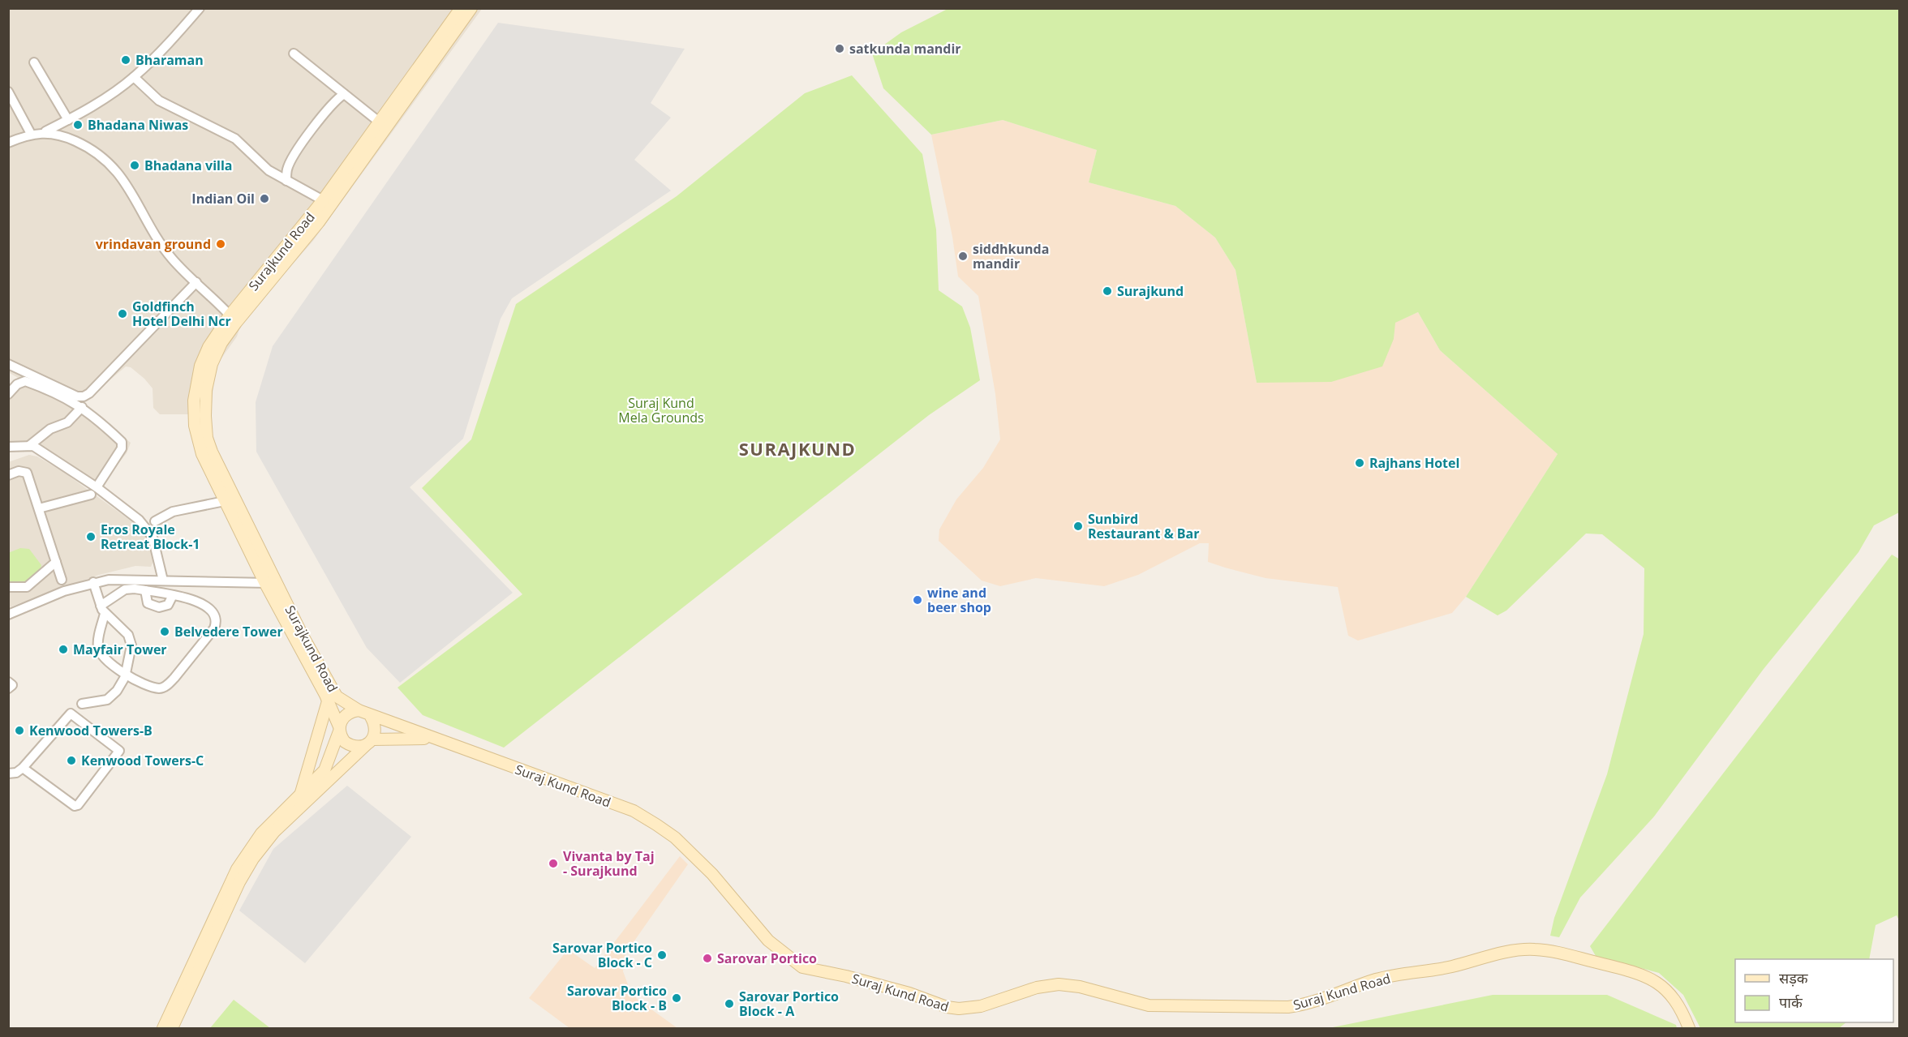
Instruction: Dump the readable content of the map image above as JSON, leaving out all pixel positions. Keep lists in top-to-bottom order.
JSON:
{
  "streets": {
    "main road": ["Surajkund Road", "Suraj Kund Road"]
  },
  "crossings": [
    ["Surajkund Road", "Suraj Kund Road"]
  ],
  "districts": ["SURAJKUND"],
  "parks": ["Suraj Kund Mela Grounds"],
  "places": [
    "satkunda mandir",
    "Bharaman",
    "Bhadana Niwas",
    "Bhadana villa",
    "Indian Oil",
    "vrindavan ground",
    "siddhkunda mandir",
    "Surajkund",
    "Goldfinch Hotel Delhi Ncr",
    "Rajhans Hotel",
    "Sunbird Restaurant & Bar",
    "Eros Royale Retreat Block-1",
    "wine and beer shop",
    "Belvedere Tower",
    "Mayfair Tower",
    "Kenwood Towers-B",
    "Kenwood Towers-C",
    "Vivanta by Taj - Surajkund",
    "Sarovar Portico Block - C",
    "Sarovar Portico",
    "Sarovar Portico Block - B",
    "Sarovar Portico Block - A"
  ],
  "legend": ["सड़क", "पार्क"]
}
